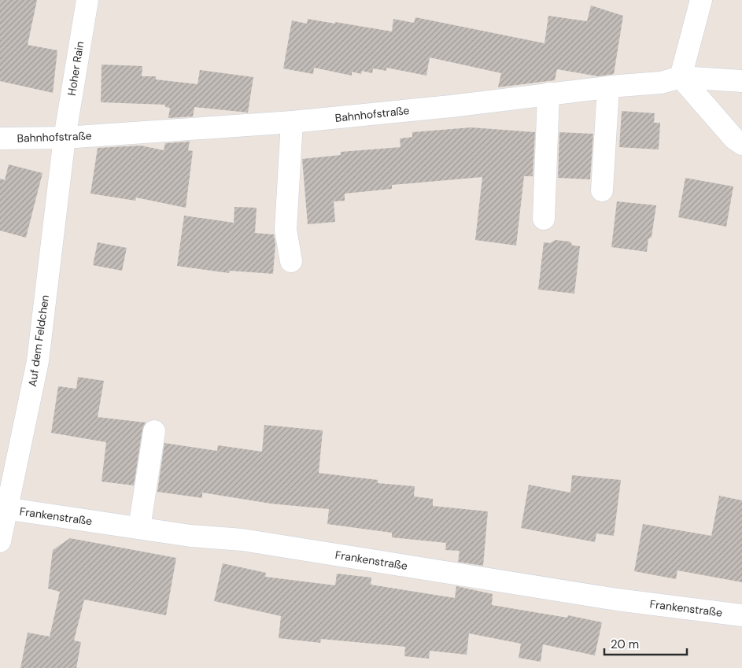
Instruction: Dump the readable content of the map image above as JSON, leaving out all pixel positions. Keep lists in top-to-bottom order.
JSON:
{
  "streets": {
    "street": [
      "Hoher Rain",
      "Bahnhofstraße",
      "Auf dem Feldchen",
      "Frankenstraße"
    ]
  },
  "crossings": [
    ["Hoher Rain", "Bahnhofstraße"],
    ["Hoher Rain", "Auf dem Feldchen"],
    ["Bahnhofstraße", "Auf dem Feldchen"],
    ["Auf dem Feldchen", "Frankenstraße"]
  ],
  "scale_bar": "20 m"
}
